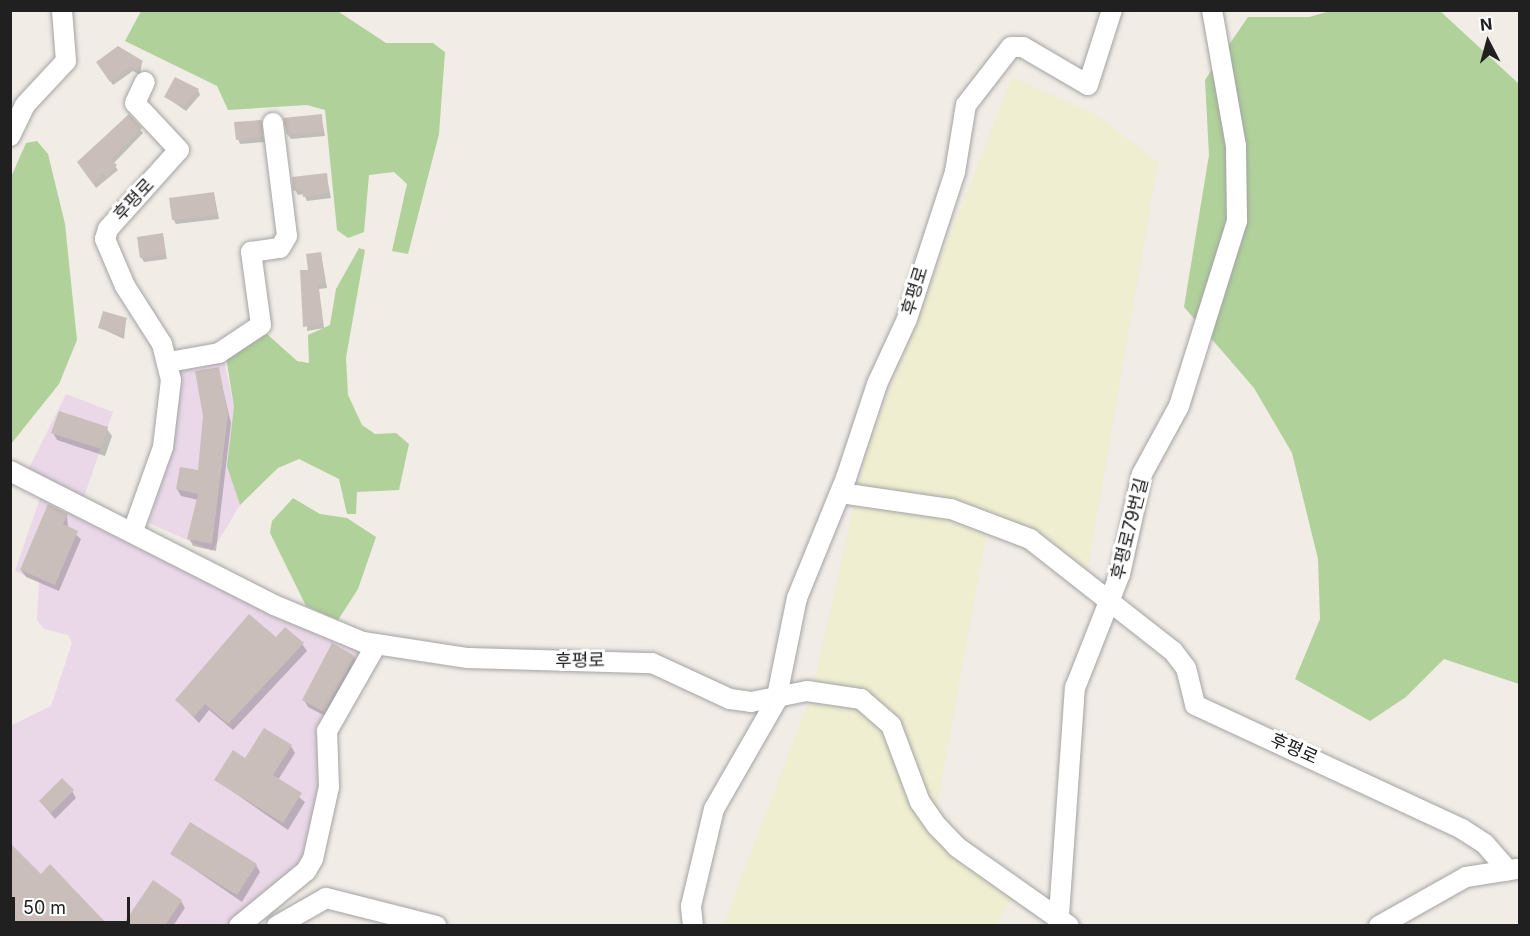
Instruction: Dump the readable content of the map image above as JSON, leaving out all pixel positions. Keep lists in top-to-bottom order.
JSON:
{
  "streets": {
    "street": ["후평로", "후평로79번길"]
  },
  "crossings": [
    ["후평로", "후평로79번길"]
  ],
  "scale_bar": "50 m",
  "north": "top"
}
